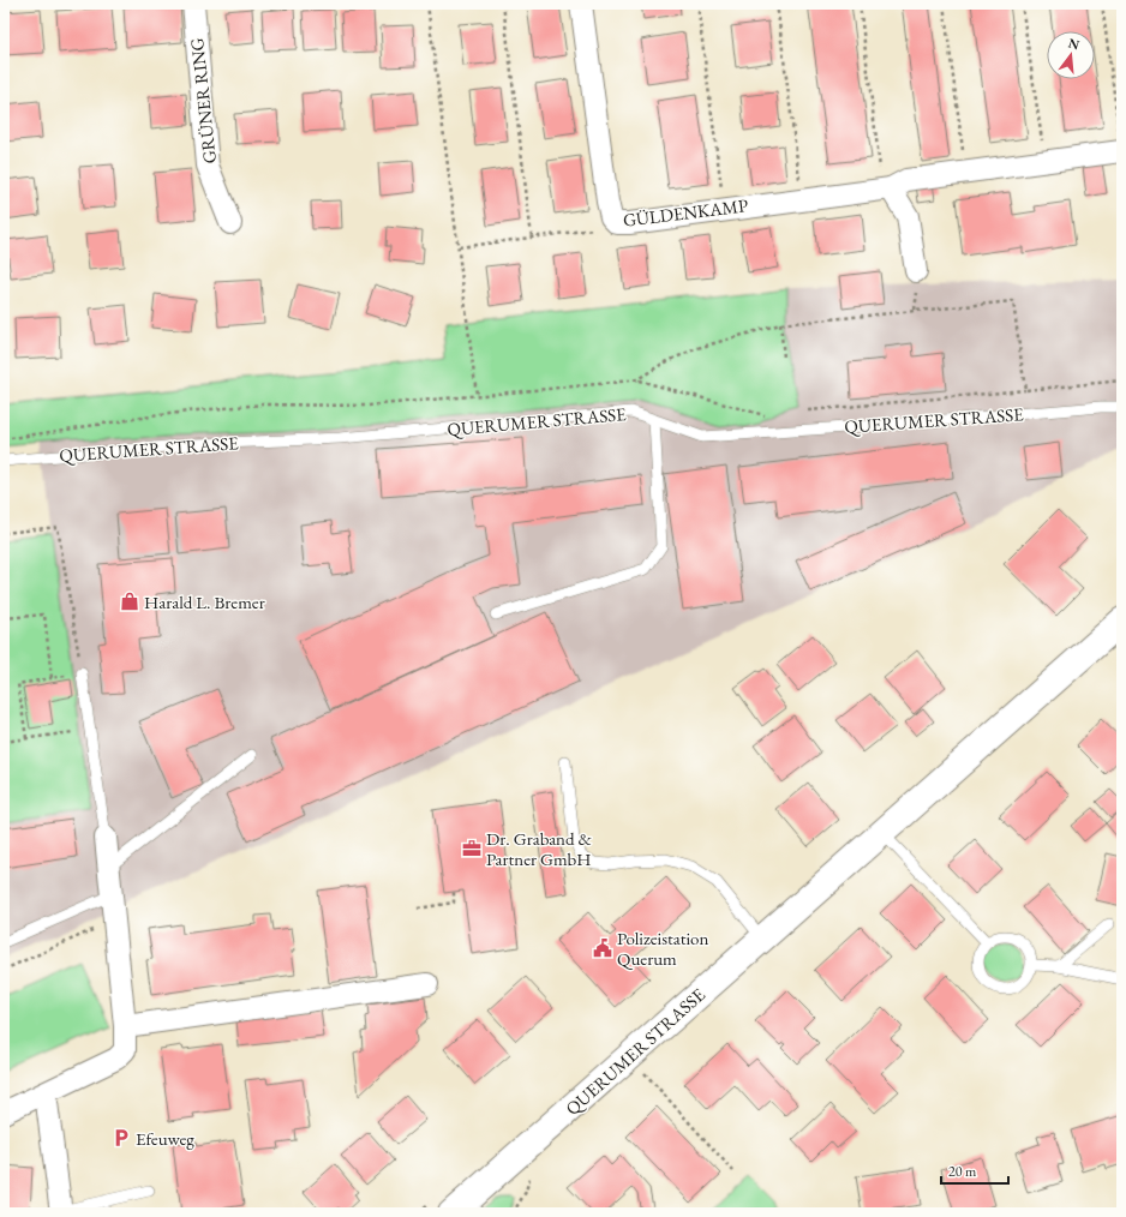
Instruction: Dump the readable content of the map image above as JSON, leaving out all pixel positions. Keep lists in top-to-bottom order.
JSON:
{
  "streets": {
    "street": ["GRÜNER RING", "GÜLDENKAMP", "QUERUMER STRASSE"]
  },
  "places": {
    "shop": ["Harald L. Bremer"],
    "office": ["Dr. Graband & Partner GmbH"],
    "public building": ["Polizeistation Querum"],
    "parking": ["Efeuweg"]
  },
  "scale_bar": "20 m",
  "north": "top"
}
